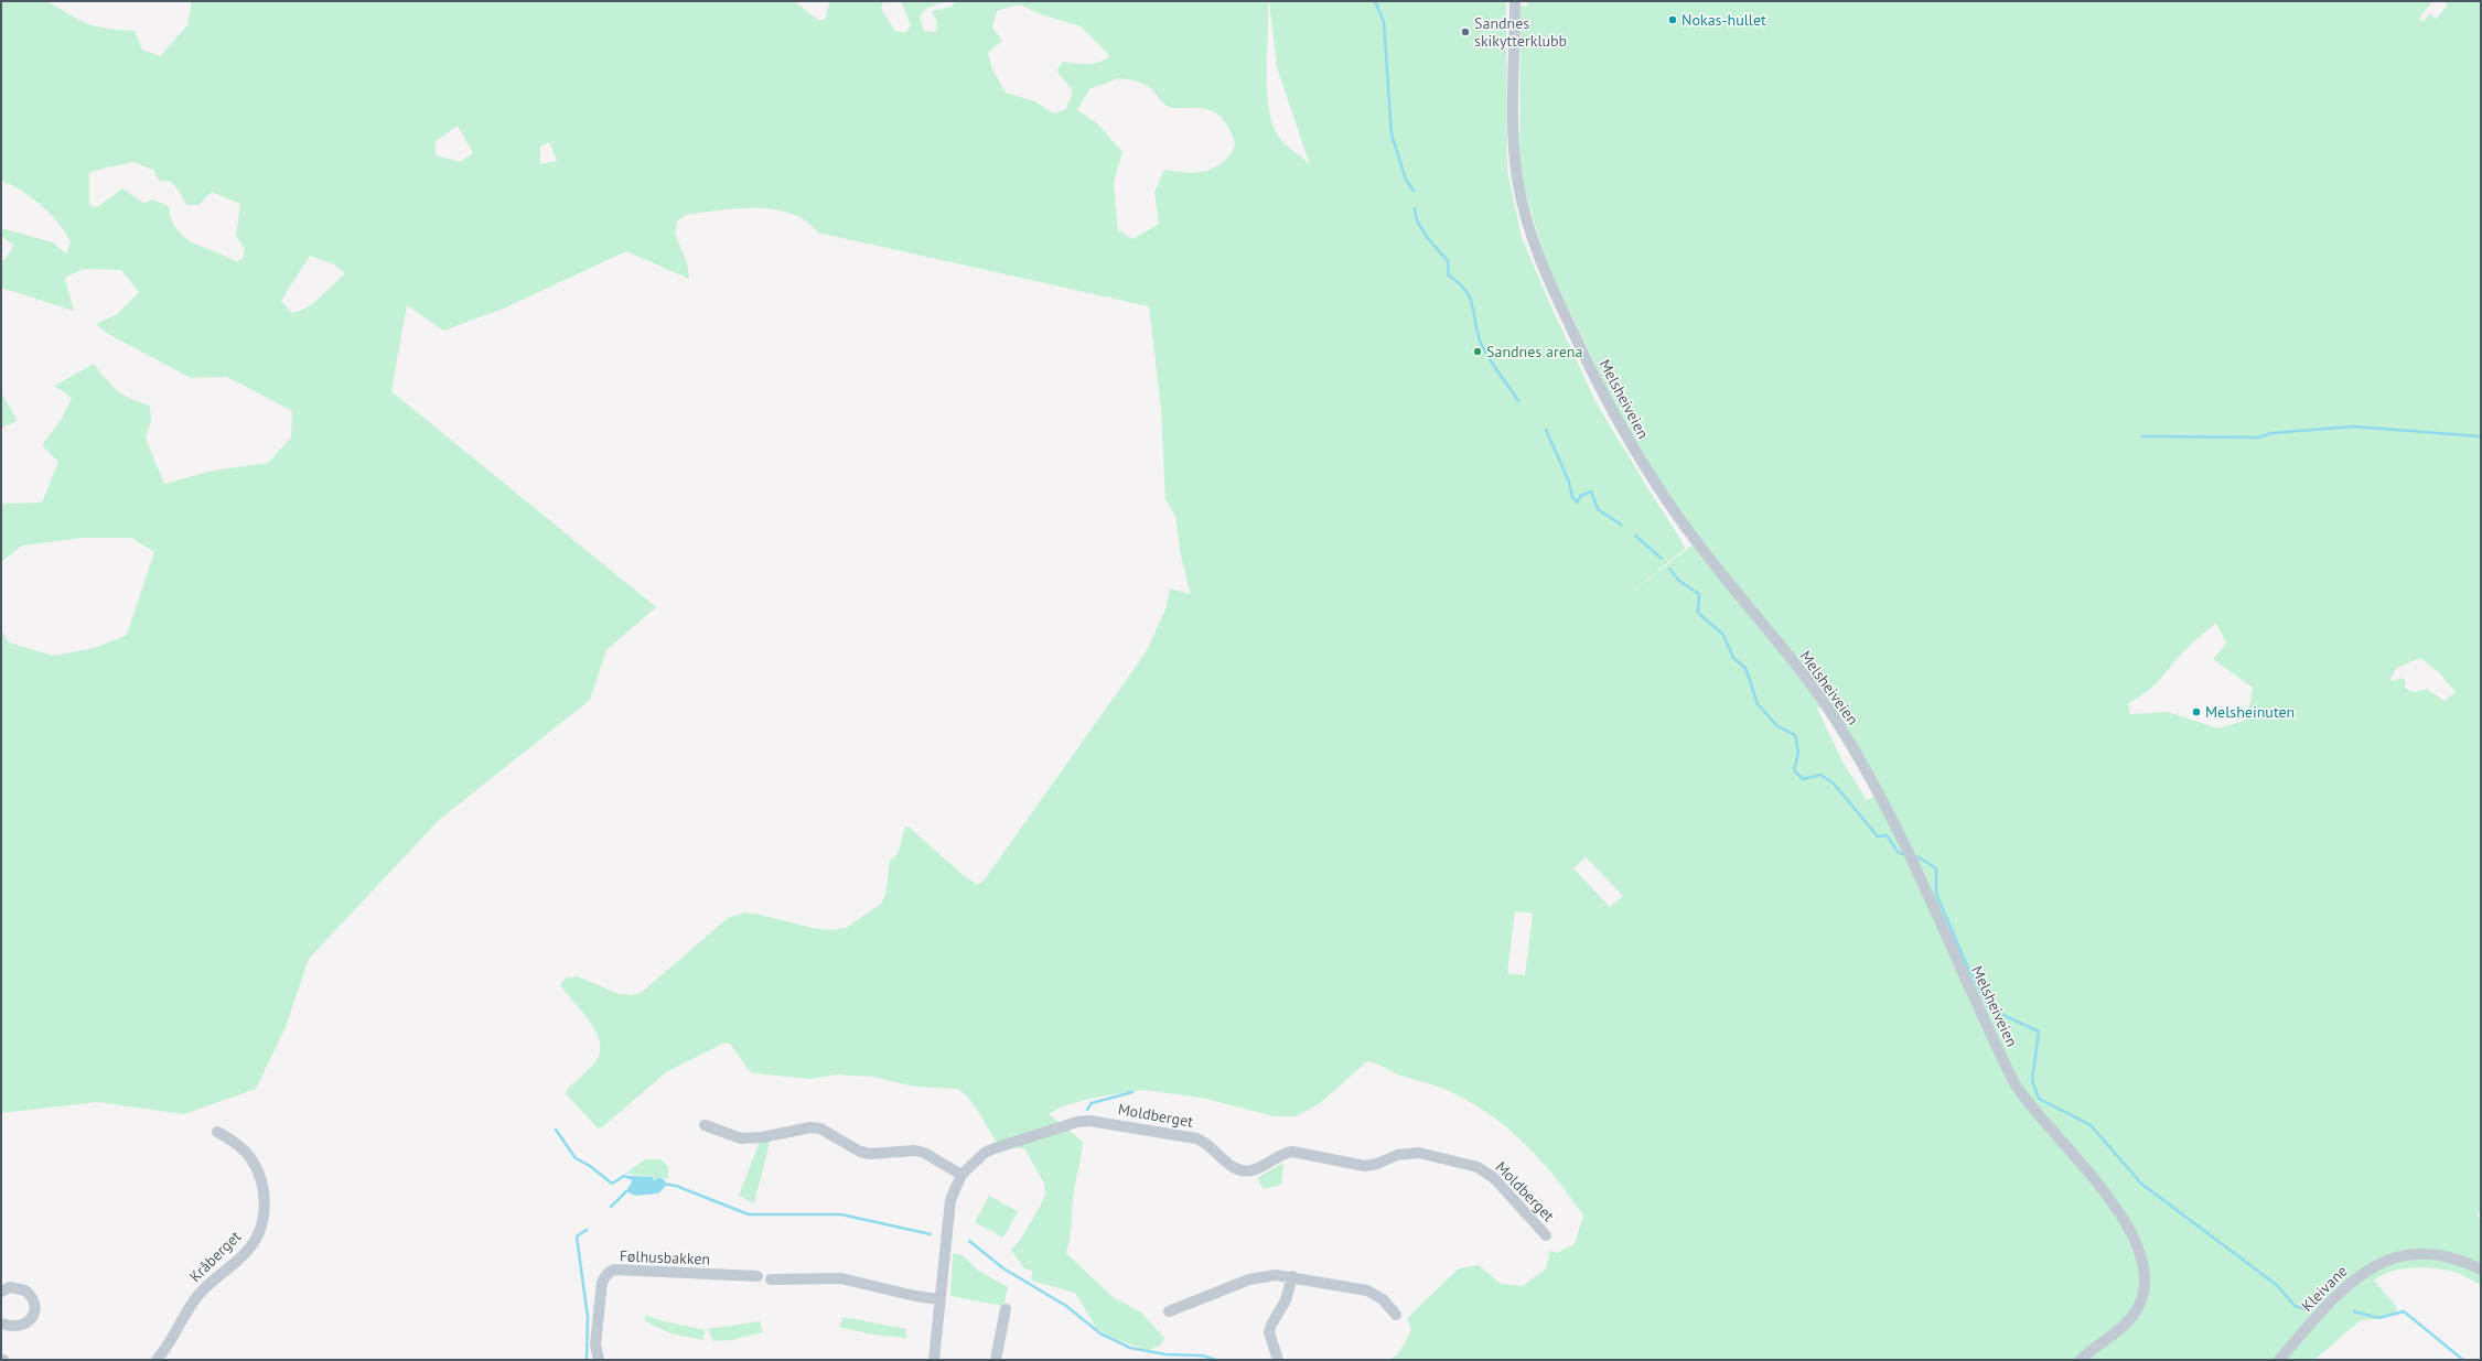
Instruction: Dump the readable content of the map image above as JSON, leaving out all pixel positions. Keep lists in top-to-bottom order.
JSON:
{
  "streets": {
    "street": [
      "Melsheiveien",
      "Moldberget",
      "Kråberget",
      "Følhusbakken",
      "Kleivane"
    ]
  },
  "places": [
    "Nokas-hullet",
    "Sandnes skikytterklubb",
    "Sandnes arena",
    "Melsheinuten"
  ]
}
